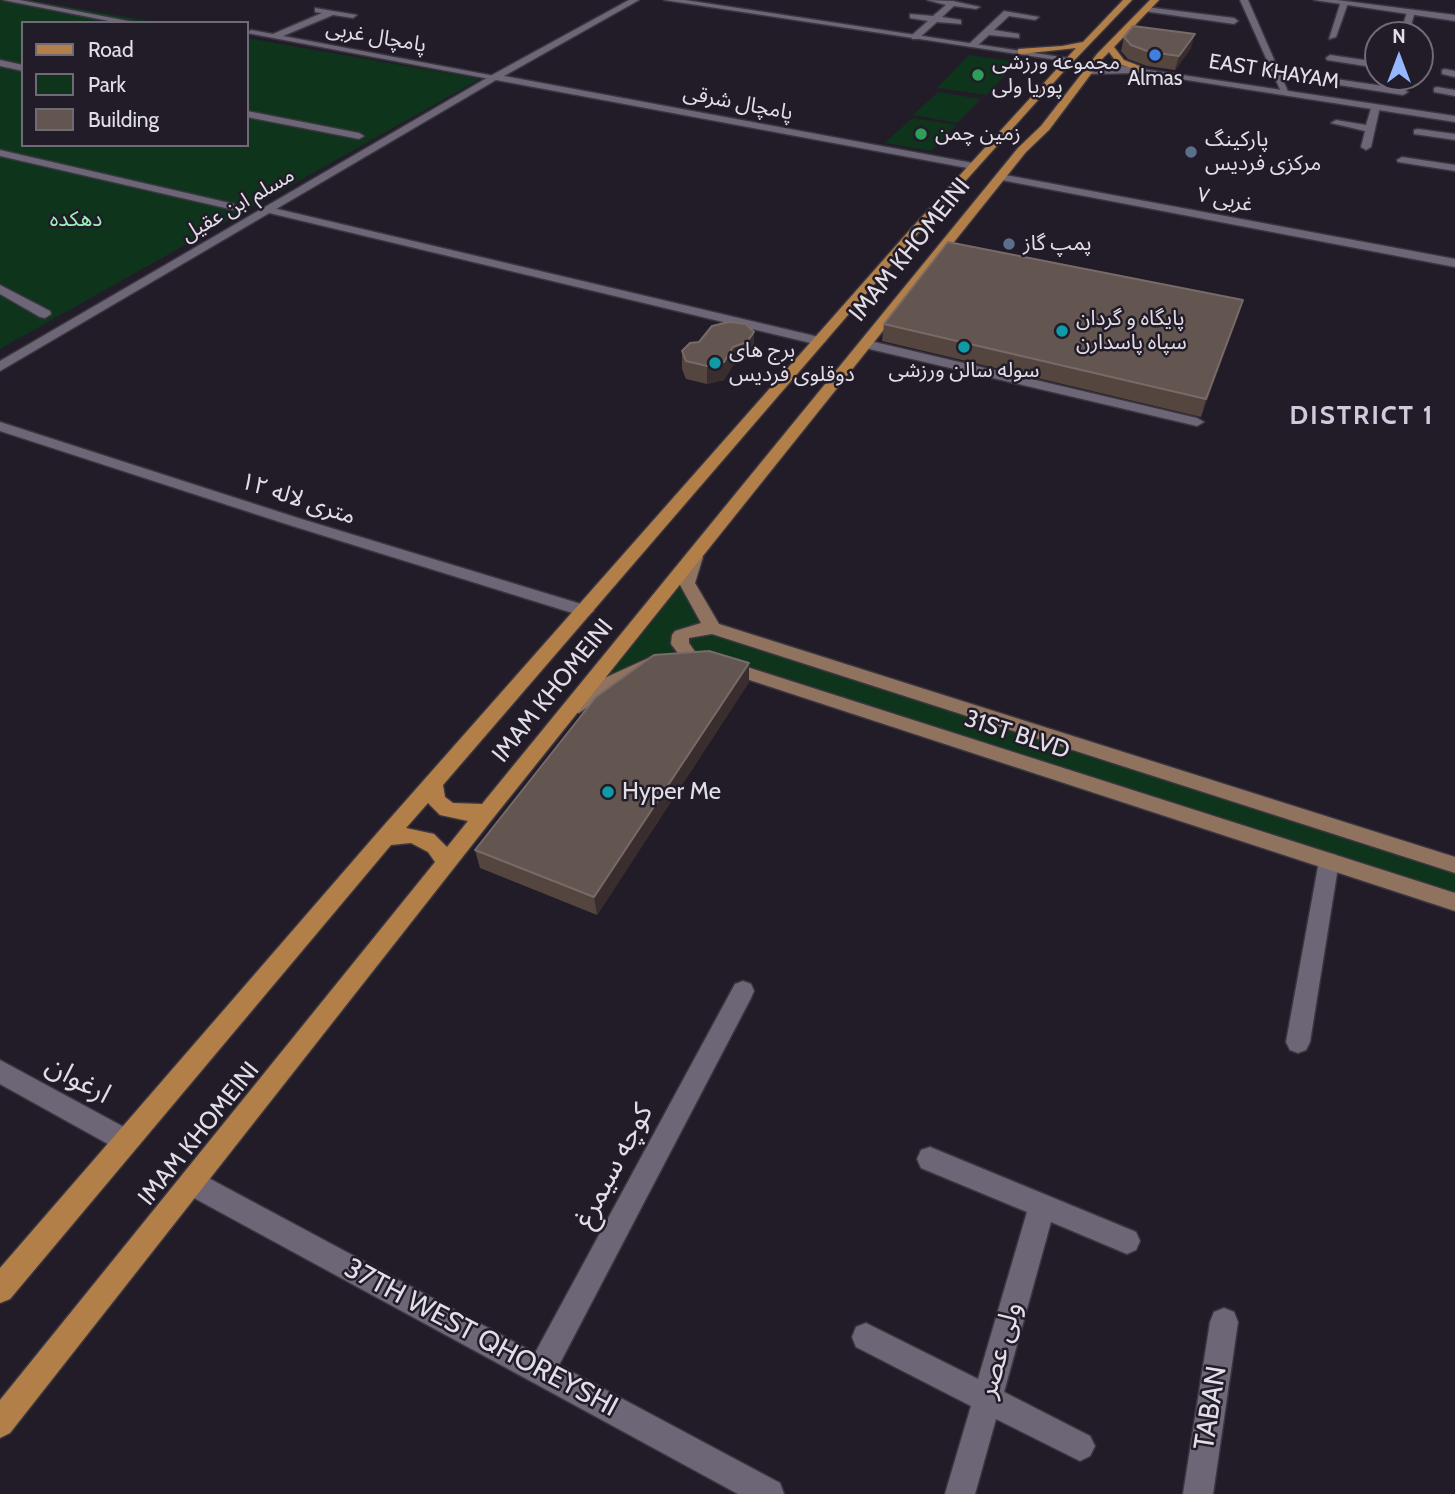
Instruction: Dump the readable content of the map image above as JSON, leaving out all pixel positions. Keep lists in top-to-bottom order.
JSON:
{
  "streets": {
    "main road": ["IMAM KHOMEINI", "31ST BLVD"],
    "street": [
      "پامچال غربی",
      "EAST KHAYAM",
      "پامچال شرقی",
      "۷ غربی",
      "مسلم ابن عقیل",
      "۱۲ متری لاله",
      "ارغوان",
      "کوچه سیمرغ",
      "37TH WEST QHOREYSHI",
      "ولی عصر",
      "TABAN"
    ]
  },
  "crossings": [
    ["پامچال غربی", "پامچال شرقی"],
    ["پامچال غربی", "مسلم ابن عقیل"],
    ["EAST KHAYAM", "IMAM KHOMEINI"],
    ["پامچال شرقی", "مسلم ابن عقیل"],
    ["پامچال شرقی", "IMAM KHOMEINI"],
    ["۷ غربی", "IMAM KHOMEINI"],
    ["IMAM KHOMEINI", "۱۲ متری لاله"],
    ["IMAM KHOMEINI", "ارغوان"],
    ["IMAM KHOMEINI", "37TH WEST QHOREYSHI"],
    ["کوچه سیمرغ", "37TH WEST QHOREYSHI"]
  ],
  "districts": ["DISTRICT 1"],
  "parks": ["دهکده"],
  "places": [
    "Almas",
    "مجموعه ورزشی پوریا ولی",
    "زمین چمن",
    "پارکینگ مرکزی فردیس",
    "پمپ گاز",
    "پایگاه و گردان سپاه پاسدارن",
    "سوله سالن ورزشی",
    "برج های دوقلوی فردیس",
    "Hyper Me"
  ],
  "legend": ["Road", "Park", "Building"],
  "north": "top"
}
